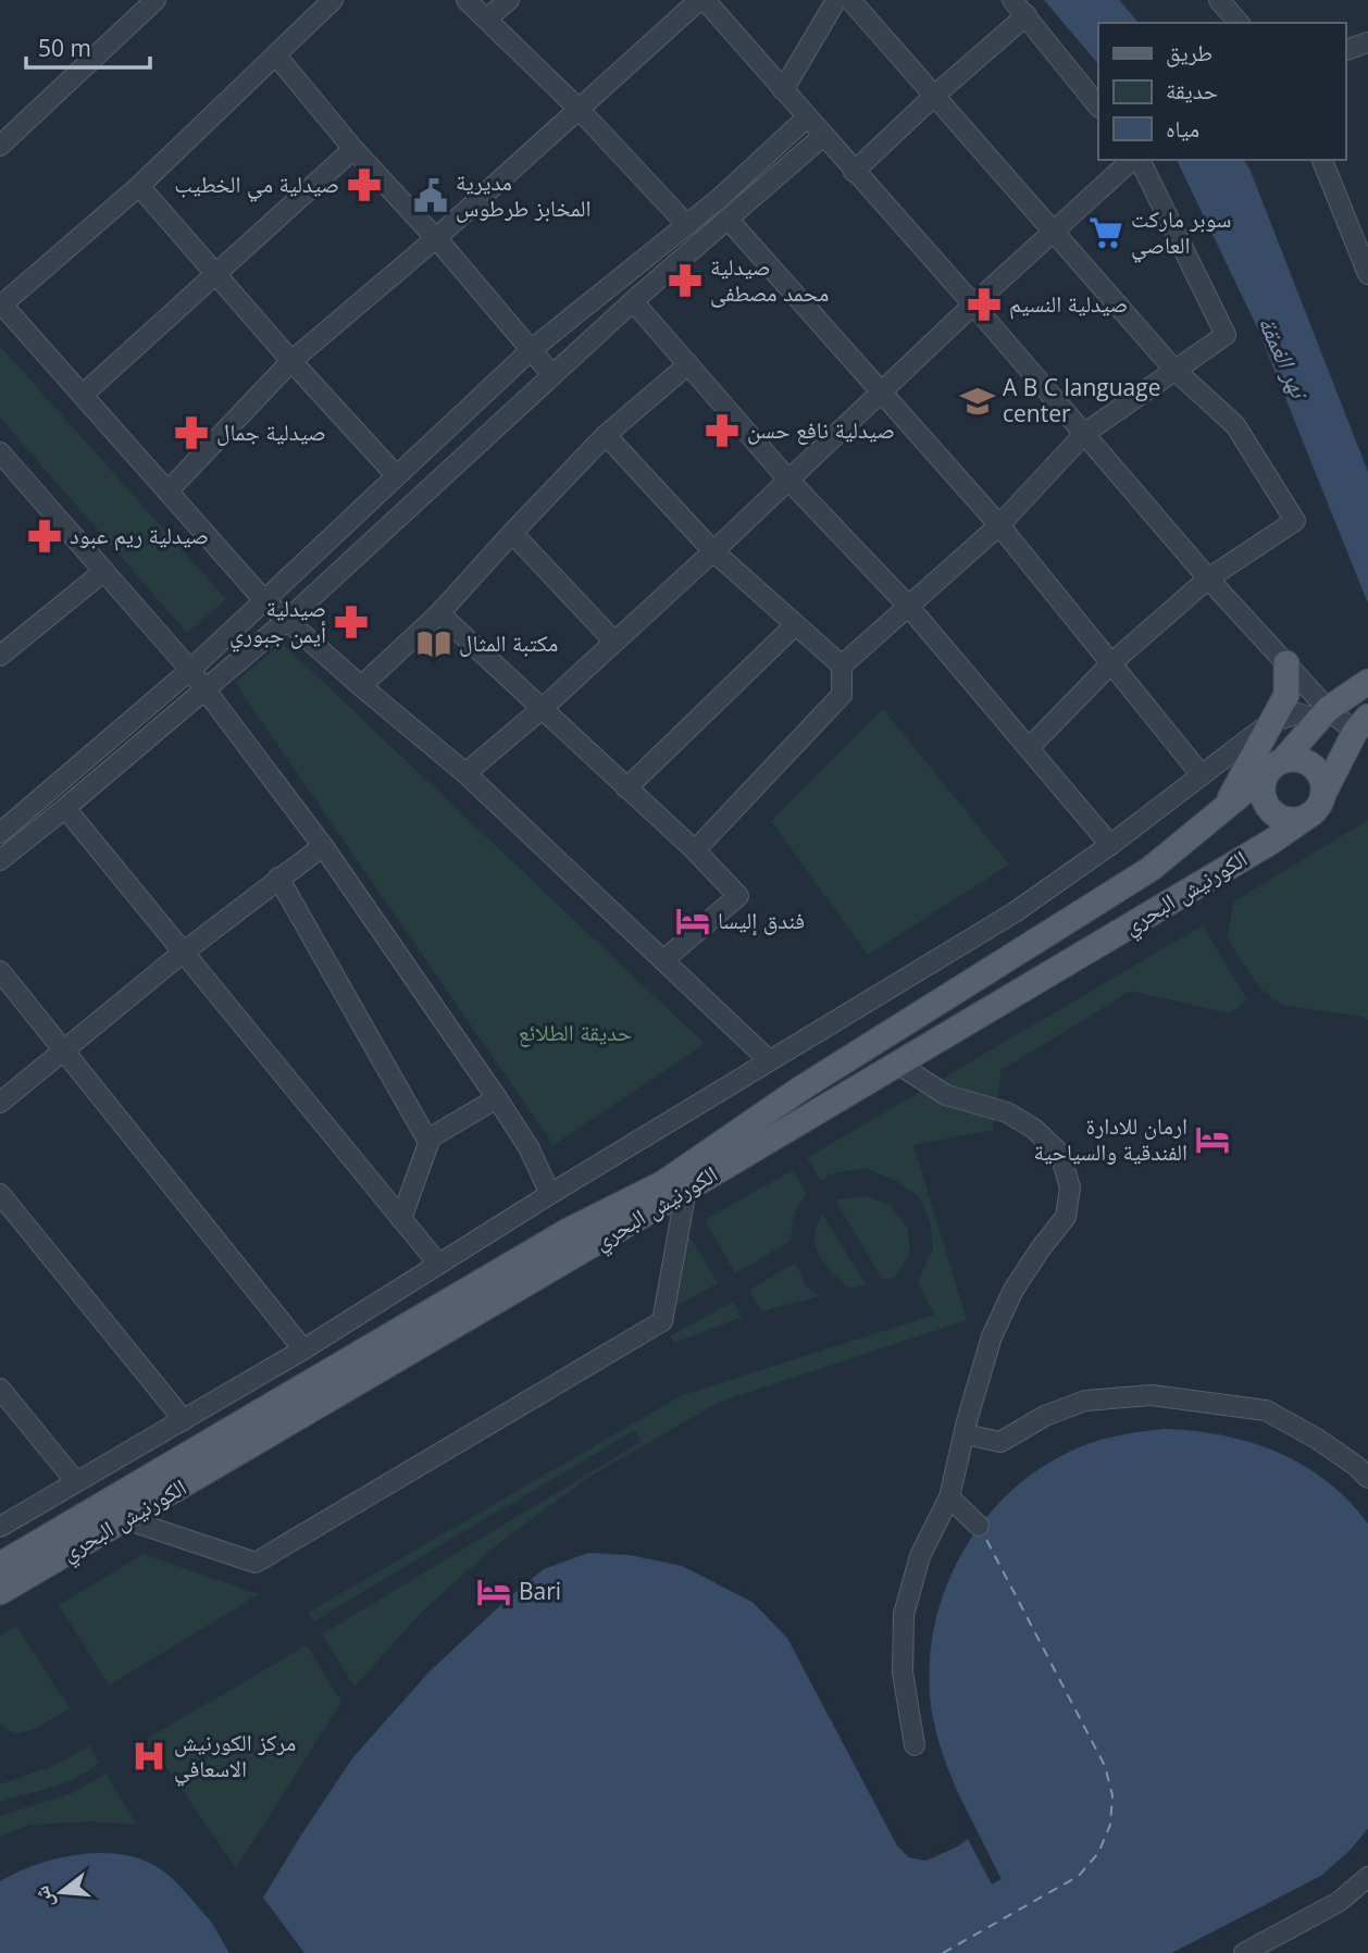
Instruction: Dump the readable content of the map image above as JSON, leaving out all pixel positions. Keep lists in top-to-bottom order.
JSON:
{
  "streets": {
    "main road": ["الكورنيش البحري"]
  },
  "water": ["نهر الغمقة"],
  "parks": ["حديقة الطلائع"],
  "places": {
    "pharmacy": [
      "صيدلية مي الخطيب",
      "صيدلية محمد مصطفى",
      "صيدلية النسيم",
      "صيدلية نافع حسن",
      "صيدلية جمال",
      "صيدلية ريم عبود",
      "صيدلية أيمن جبوري"
    ],
    "public building": ["مديرية المخابز طرطوس"],
    "supermarket": ["سوبر ماركت العاصي"],
    "school or university": ["A B C language center"],
    "library": ["مكتبة المثال"],
    "hotel": ["فندق إليسا", "ارمان للادارة الفندقية والسياحية", "Bari"],
    "hospital": ["مركز الكورنيش الاسعافي"]
  },
  "legend": ["طريق", "حديقة", "مياه"],
  "scale_bar": "50 m",
  "north": "left"
}
